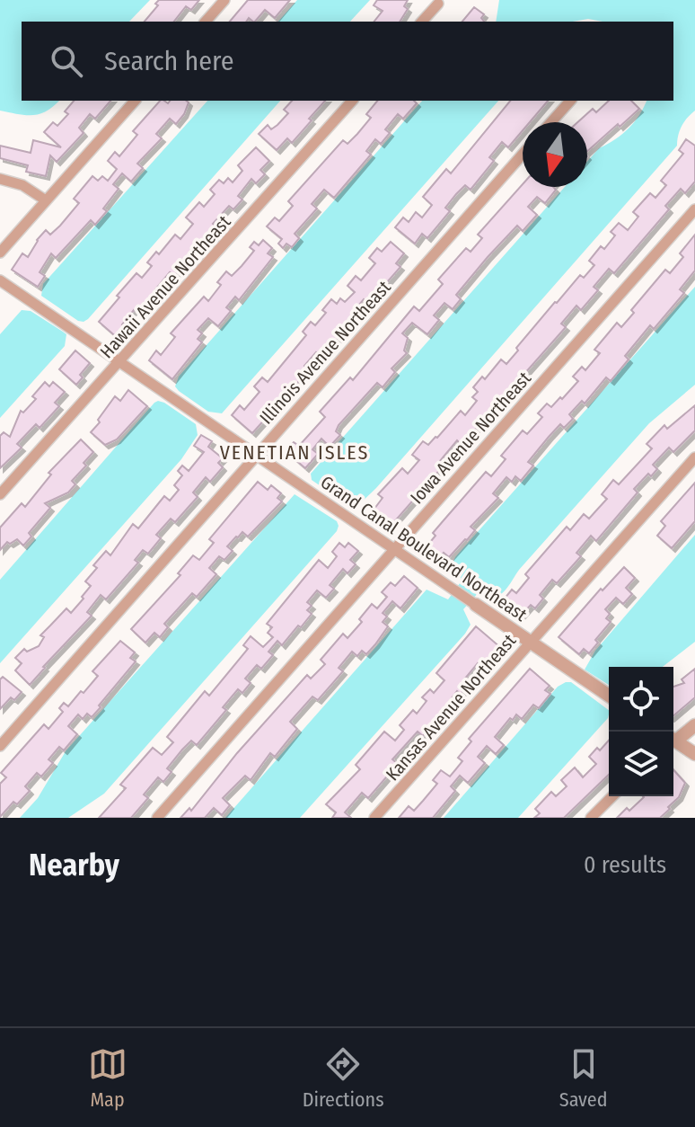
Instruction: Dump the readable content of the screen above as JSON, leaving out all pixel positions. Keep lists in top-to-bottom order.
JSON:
{
  "streets": {
    "street": [
      "Hawaii Avenue Northeast",
      "Illinois Avenue Northeast",
      "Iowa Avenue Northeast",
      "Grand Canal Boulevard Northeast",
      "Kansas Avenue Northeast"
    ]
  },
  "crossings": [
    ["Hawaii Avenue Northeast", "Grand Canal Boulevard Northeast"],
    ["Illinois Avenue Northeast", "Grand Canal Boulevard Northeast"],
    ["Iowa Avenue Northeast", "Grand Canal Boulevard Northeast"],
    ["Grand Canal Boulevard Northeast", "Kansas Avenue Northeast"]
  ],
  "districts": ["VENETIAN ISLES"],
  "north": "bottom",
  "page": {
    "search": "Search here",
    "heading": ["Nearby", "0 results"],
    "nav": ["Map", "Directions", "Saved"]
  }
}
